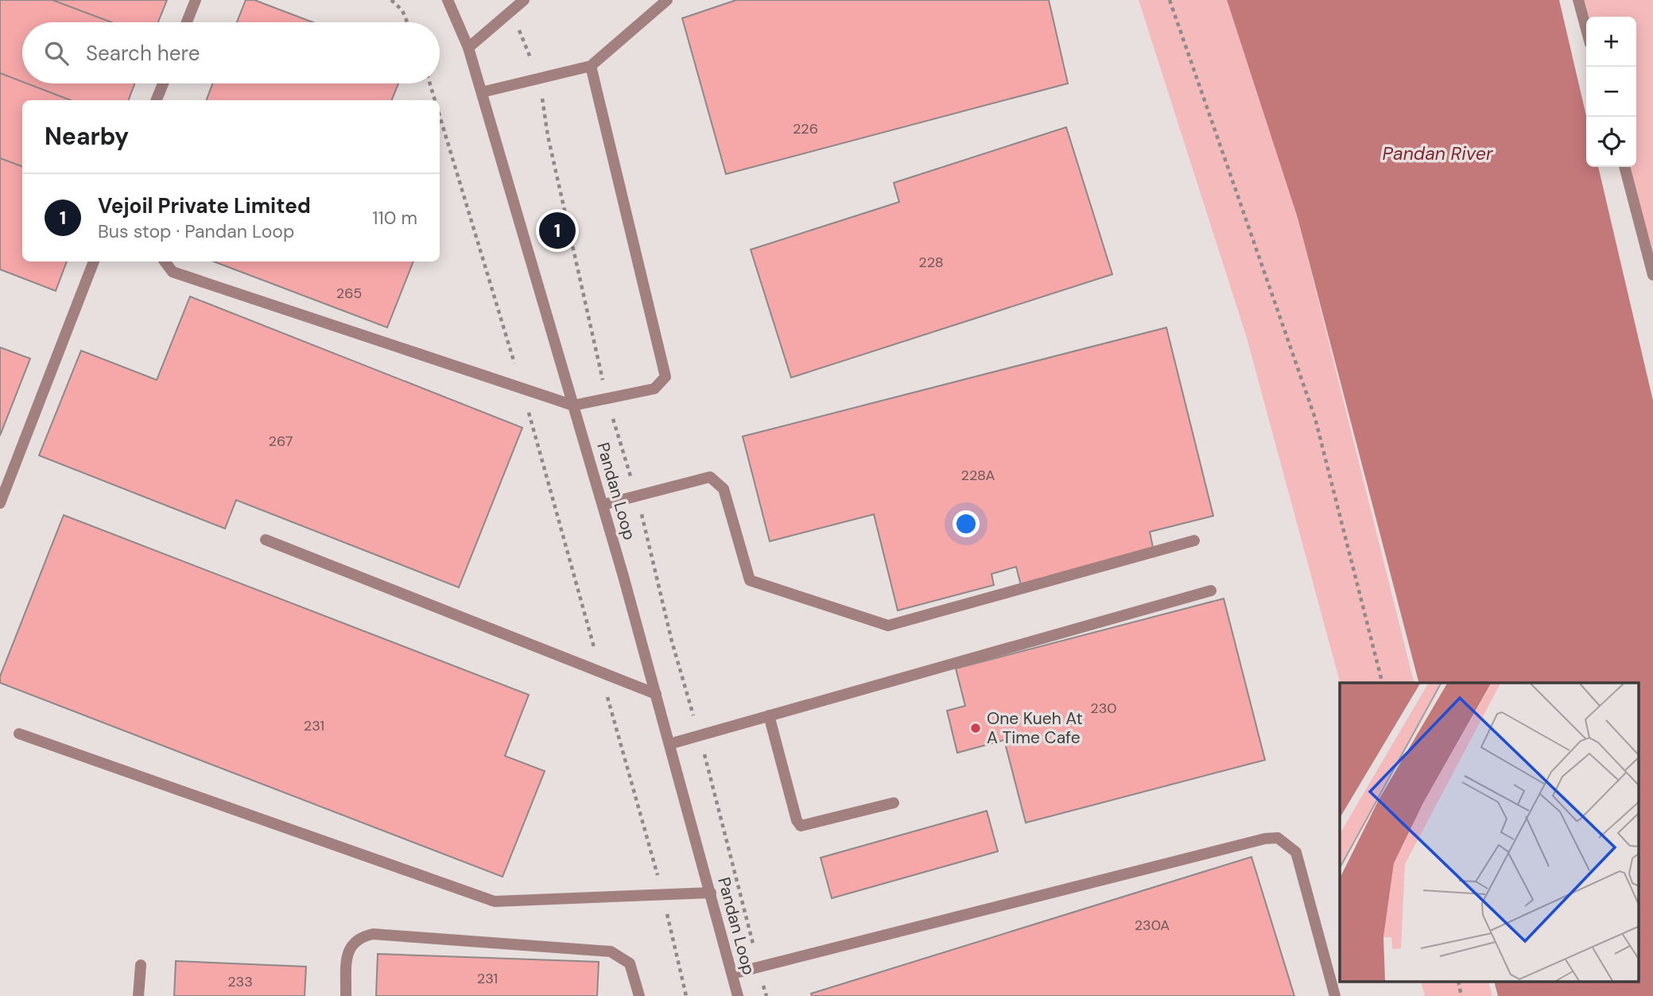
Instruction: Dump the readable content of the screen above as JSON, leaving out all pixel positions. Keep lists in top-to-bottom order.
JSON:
{
  "streets": {
    "street": ["Pandan Loop"]
  },
  "water": ["Pandan River"],
  "places": ["One Kueh At A Time Cafe"],
  "house_numbers": [
    "226",
    "228",
    "265",
    "267",
    "228A",
    "230",
    "231",
    "230A",
    "231",
    "233"
  ],
  "page": {
    "map_buttons": ["+", "−"],
    "search": "Search here",
    "heading": "Nearby",
    "list": [
      {
        "mark": "1",
        "name": "Vejoil Private Limited",
        "note": "Bus stop · Pandan Loop",
        "value": "110 m"
      }
    ],
    "pins": "1"
  }
}
